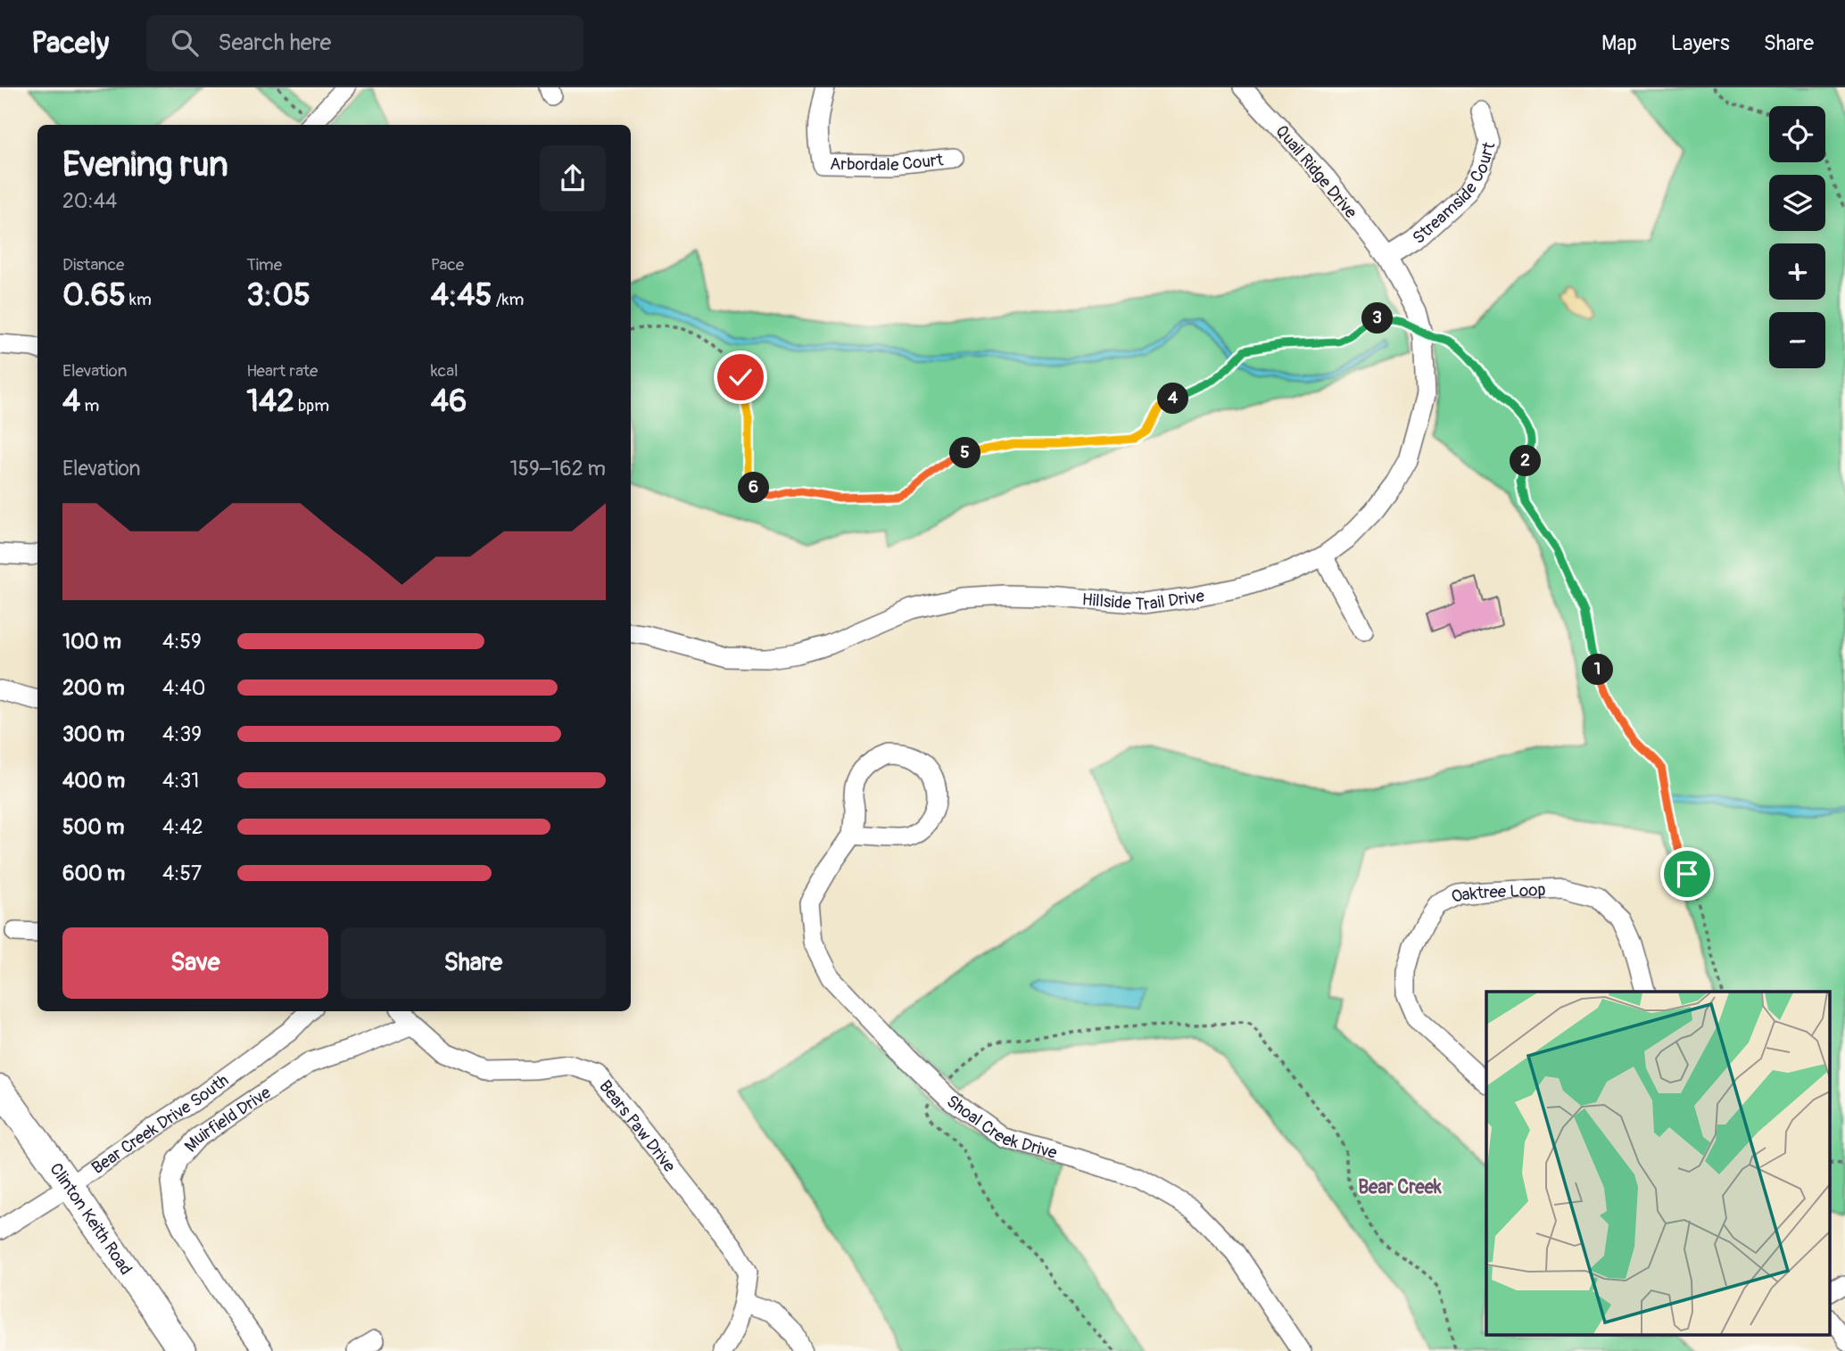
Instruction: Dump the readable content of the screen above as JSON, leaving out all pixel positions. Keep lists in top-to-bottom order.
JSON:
{
  "streets": {
    "main road": ["Clinton Keith Road"],
    "street": [
      "Arbordale Court",
      "Quail Ridge Drive",
      "Streamside Court",
      "Hillside Trail Drive",
      "Oaktree Loop",
      "Muirfield Drive",
      "Bear Creek Drive South",
      "Shoal Creek Drive",
      "Bears Paw Drive"
    ]
  },
  "crossings": [
    ["Quail Ridge Drive", "Streamside Court"],
    ["Quail Ridge Drive", "Hillside Trail Drive"],
    ["Streamside Court", "Hillside Trail Drive"],
    ["Muirfield Drive", "Bears Paw Drive"],
    ["Bear Creek Drive South", "Clinton Keith Road"]
  ],
  "districts": ["Bear Creek"],
  "page": {
    "header": "Pacely",
    "search": "Search here",
    "nav": ["Map", "Layers", "Share"],
    "map_buttons": ["+", "−"],
    "heading": ["Evening run", "20:44"],
    "stats": [
      ["Distance", "0.65 km"],
      ["Time", "3:05"],
      ["Pace", "4:45 /km"],
      ["Elevation", "4 m"],
      ["Heart rate", "142 bpm"],
      ["kcal", "46"]
    ],
    "pins": [
      "3",
      "4",
      "5",
      "2",
      "6",
      "1"
    ],
    "chart": ["Elevation", "159–162 m"],
    "list": [
      {
        "name": "100 m",
        "note": "4:59"
      },
      {
        "name": "200 m",
        "note": "4:40"
      },
      {
        "name": "300 m",
        "note": "4:39"
      },
      {
        "name": "400 m",
        "note": "4:31"
      },
      {
        "name": "500 m",
        "note": "4:42"
      },
      {
        "name": "600 m",
        "note": "4:57"
      }
    ],
    "buttons": ["Save", "Share"]
  }
}
